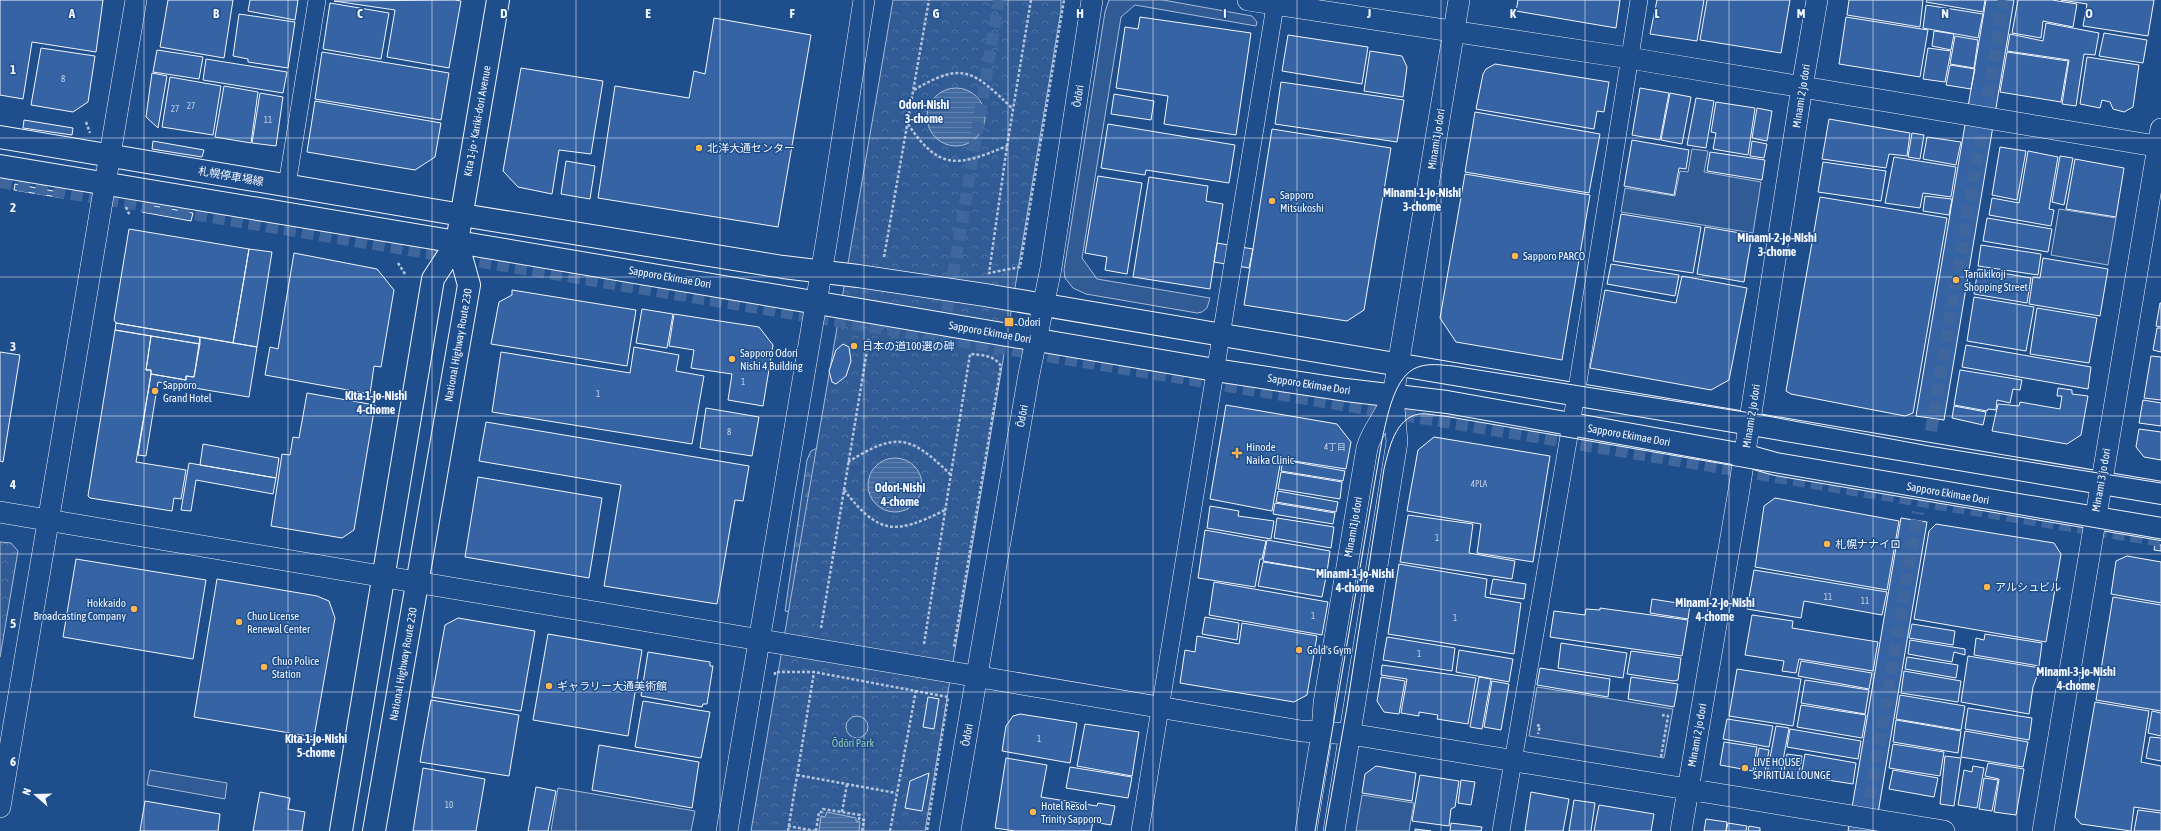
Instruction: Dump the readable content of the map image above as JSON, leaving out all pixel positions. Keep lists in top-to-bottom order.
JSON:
{
  "streets": {
    "main road": [
      "Kita 1-jo･Kariki-dori Avenue",
      "札幌停車場線",
      "Sapporo Ekimae Dori",
      "National Highway Route 230"
    ],
    "street": [
      "Ōdōri",
      "Minami 2 jo dori",
      "Minami1jo dori",
      "Minami 3 jo dori"
    ]
  },
  "crossings": [
    ["Ōdōri", "Sapporo Ekimae Dori"],
    ["Minami 2 jo dori", "Sapporo Ekimae Dori"],
    ["Kita 1-jo･Kariki-dori Avenue", "札幌停車場線"],
    ["Kita 1-jo･Kariki-dori Avenue", "Sapporo Ekimae Dori"],
    ["Kita 1-jo･Kariki-dori Avenue", "National Highway Route 230"],
    ["Minami1jo dori", "Sapporo Ekimae Dori"],
    ["Sapporo Ekimae Dori", "National Highway Route 230"],
    ["Sapporo Ekimae Dori", "Minami 3 jo dori"]
  ],
  "districts": [
    "Odori-Nishi 3-chome",
    "Minami-1-jo-Nishi 3-chome",
    "Minami-2-jo-Nishi 3-chome",
    "Kita-1-jo-Nishi 4-chome",
    "Odori-Nishi 4-chome",
    "Minami-1-jo-Nishi 4-chome",
    "Minami-2-jo-Nishi 4-chome",
    "Minami-3-jo-Nishi 4-chome",
    "Kita-1-jo-Nishi 5-chome"
  ],
  "parks": ["Ōdōri Park"],
  "places": {
    "other": [
      "北洋大通センター",
      "Sapporo Mitsukoshi",
      "Sapporo PARCO",
      "Tanukikoji Shopping Street",
      "日本の道100選の碑",
      "Sapporo Odori Nishi 4 Building",
      "Sapporo Grand Hotel",
      "札幌ナナイロ",
      "アルシュビル",
      "Hokkaido Broadcasting Company",
      "Chuo License Renewal Center",
      "Gold's Gym",
      "Chuo Police Station",
      "ギャラリー大通美術館",
      "LIVE HOUSE SPIRITUAL LOUNGE",
      "Hotel Resol Trinity Sapporo"
    ],
    "transit": ["Odori"],
    "health": ["Hinode Naika Clinic"]
  },
  "house_numbers": [
    "8",
    "27",
    "27",
    "11",
    "1",
    "1",
    "8",
    "4丁目",
    "4PLA",
    "1",
    "11",
    "11",
    "1",
    "1",
    "1",
    "1",
    "10"
  ],
  "north": "left",
  "grid": {
    "columns": [
      "A",
      "B",
      "C",
      "D",
      "E",
      "F",
      "G",
      "H",
      "I",
      "J",
      "K",
      "L",
      "M",
      "N",
      "O"
    ],
    "rows": [
      "1",
      "2",
      "3",
      "4",
      "5",
      "6"
    ]
  }
}
